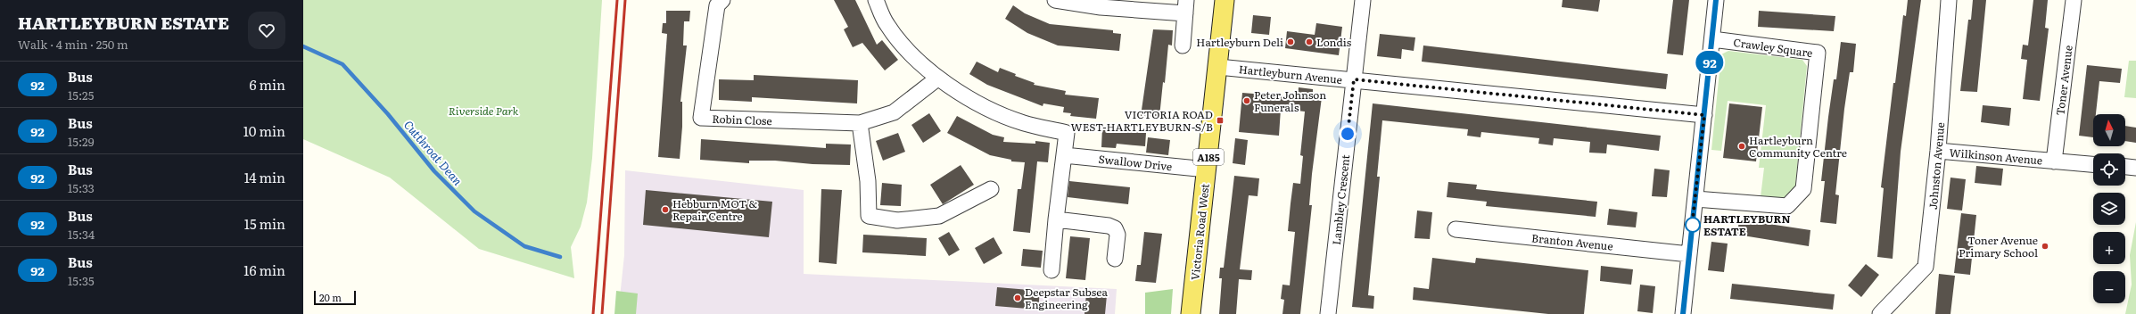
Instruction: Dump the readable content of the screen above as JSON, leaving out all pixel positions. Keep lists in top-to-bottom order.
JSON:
{
  "streets": {
    "main road": ["A185", "Victoria Road West"],
    "street": [
      "Crawley Square",
      "Hartleyburn Avenue",
      "Toner Avenue",
      "Robin Close",
      "Wilkinson Avenue",
      "Swallow Drive",
      "Johnston Avenue",
      "Lambley Crescent",
      "Branton Avenue"
    ]
  },
  "crossings": [
    ["Hartleyburn Avenue", "Lambley Crescent"],
    ["Hartleyburn Avenue", "Victoria Road West"],
    ["Toner Avenue", "Wilkinson Avenue"],
    ["Wilkinson Avenue", "Johnston Avenue"],
    ["Swallow Drive", "Victoria Road West"]
  ],
  "water": ["Cutthroat Dean"],
  "parks": ["Riverside Park"],
  "places": {
    "other": [
      "Hartleyburn Deli",
      "Londis",
      "Peter Johnson Funerals",
      "Hartleyburn Community Centre",
      "Hebburn MOT & Repair Centre",
      "HARTLEYBURN ESTATE",
      "Toner Avenue Primary School",
      "Deepstar Subsea Engineering"
    ],
    "transit": ["VICTORIA ROAD WEST-HARTLEYBURN-S/B"]
  },
  "lines": ["bus line 92"],
  "scale_bar": "20 m",
  "north": "top",
  "page": {
    "heading": ["HARTLEYBURN ESTATE", "Walk · 4 min · 250 m"],
    "on_map": "92",
    "list": [
      {
        "mark": "92",
        "name": "Bus",
        "note": "15:25",
        "value": "6 min"
      },
      {
        "mark": "92",
        "name": "Bus",
        "note": "15:29",
        "value": "10 min"
      },
      {
        "mark": "92",
        "name": "Bus",
        "note": "15:33",
        "value": "14 min"
      },
      {
        "mark": "92",
        "name": "Bus",
        "note": "15:34",
        "value": "15 min"
      },
      {
        "mark": "92",
        "name": "Bus",
        "note": "15:35",
        "value": "16 min"
      }
    ],
    "map_buttons": ["+", "−"],
    "scale": "20 m"
  }
}
